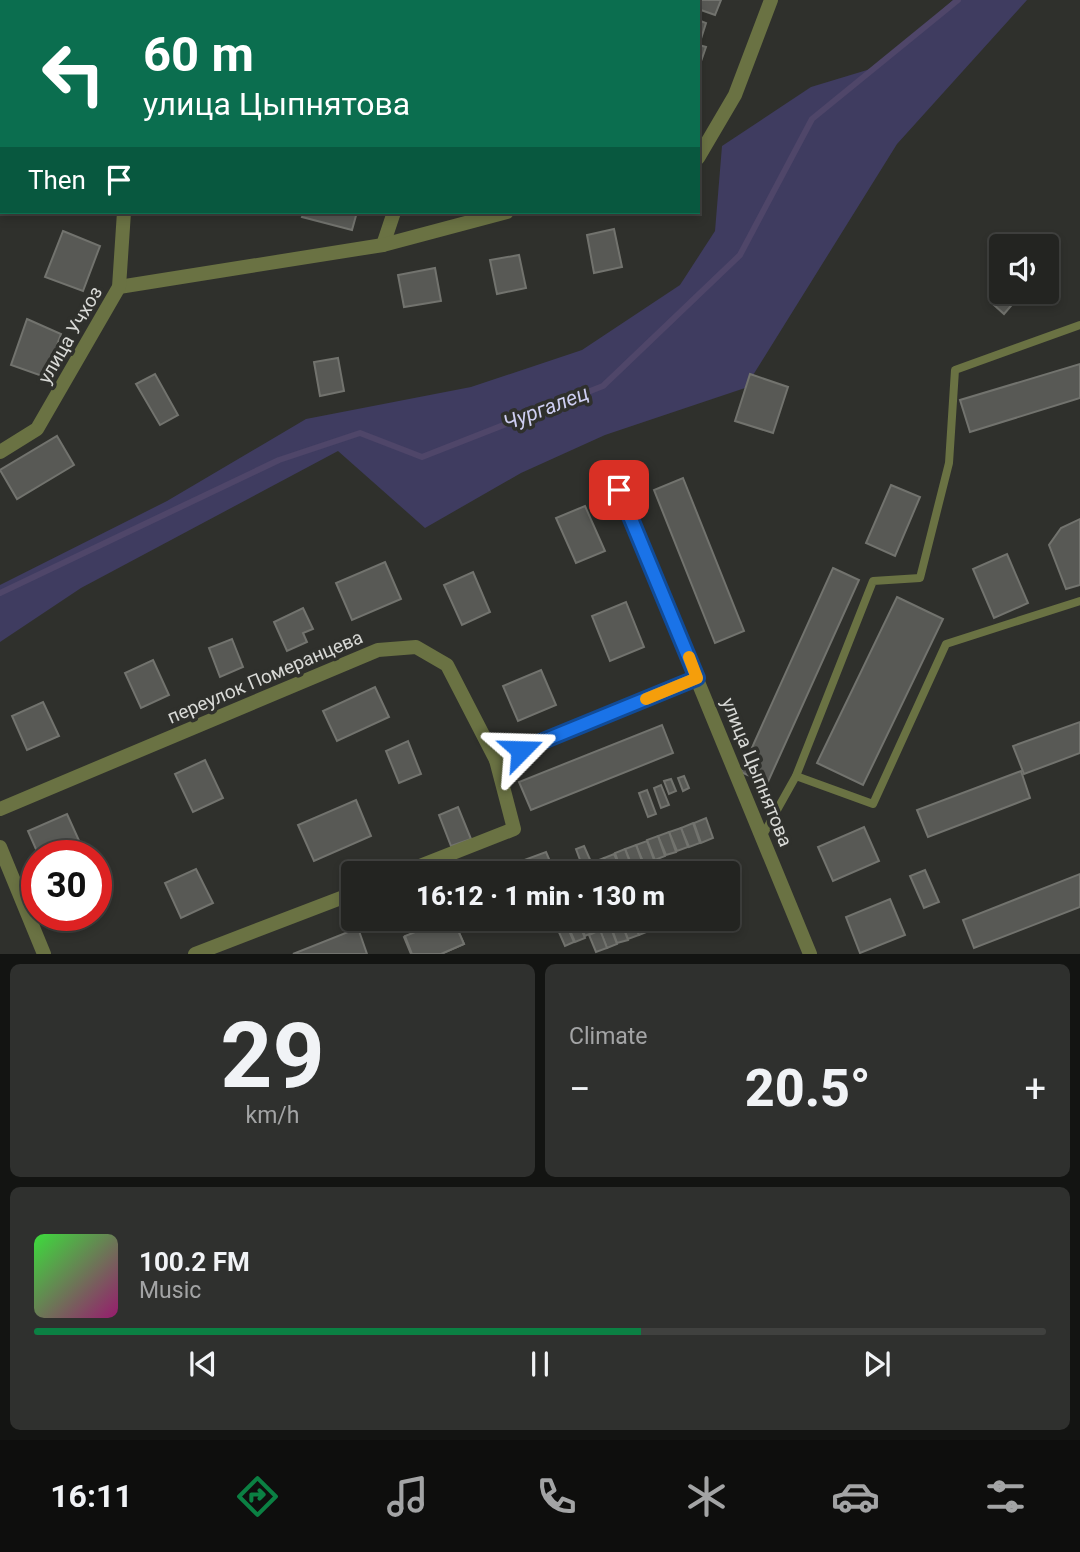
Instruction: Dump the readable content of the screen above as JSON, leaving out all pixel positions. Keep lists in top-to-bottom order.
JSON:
{
  "streets": {
    "street": ["улица Учхоз", "переулок Померанцева", "улица Цыпнятова"]
  },
  "water": ["Чургалец"],
  "page": {
    "turn": ["60 m", "улица Цыпнятова"],
    "then": "Then",
    "limit": "30",
    "trip": "16:12 · 1 min · 130 m",
    "tile": [
      ["29", "km/h"],
      "Climate"
    ],
    "heat": ["−", "20.5°", "+"],
    "song": ["100.2 FM", "Music"],
    "tabs": "16:11"
  }
}
